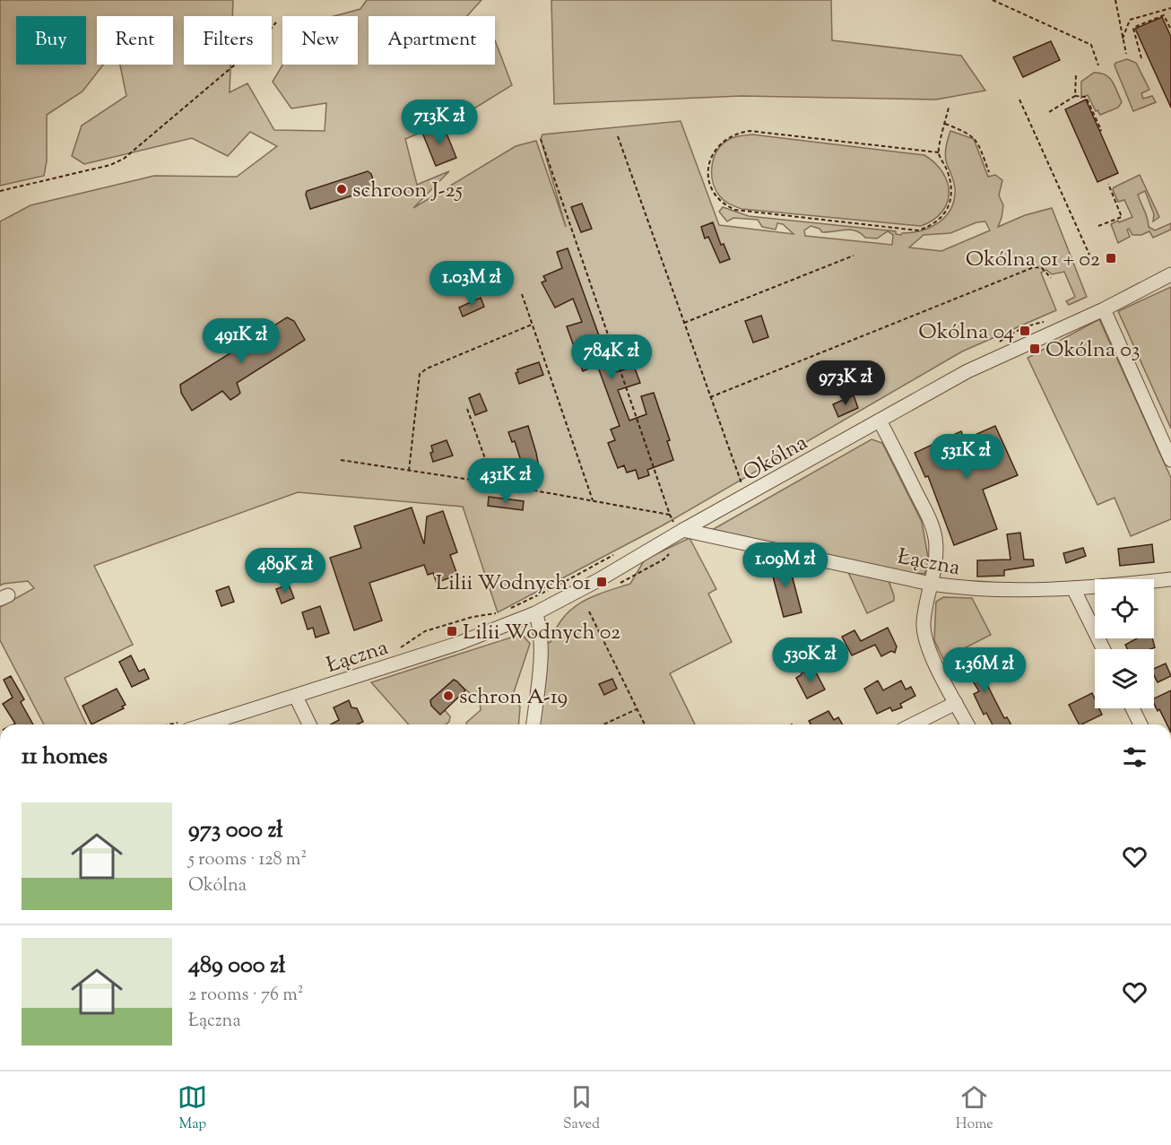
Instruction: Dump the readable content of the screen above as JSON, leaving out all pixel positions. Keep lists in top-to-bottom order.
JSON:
{
  "streets": {
    "street": ["Okólna", "Łączna"]
  },
  "crossings": [
    ["Okólna", "Łączna"]
  ],
  "places": {
    "other": ["schroon J-25", "schron A-19"],
    "transit": [
      "Okólna 01 + 02",
      "Okólna 04",
      "Okólna 03",
      "Lilii Wodnych 01",
      "Lilii Wodnych 02"
    ]
  },
  "page": {
    "chip": [
      "Buy",
      "Rent",
      "Filters",
      "New",
      "Apartment"
    ],
    "price": [
      "713K zł",
      "1.03M zł",
      "491K zł",
      "784K zł",
      "973K zł",
      "531K zł",
      "431K zł",
      "1.09M zł",
      "489K zł",
      "530K zł",
      "1.36M zł"
    ],
    "heading": "11 homes",
    "list": [
      {
        "name": "973 000 zł",
        "note": "5 rooms · 128 m² · Okólna"
      },
      {
        "name": "489 000 zł",
        "note": "2 rooms · 76 m² · Łączna"
      }
    ],
    "tabs": ["Map", "Saved", "Home"]
  }
}
